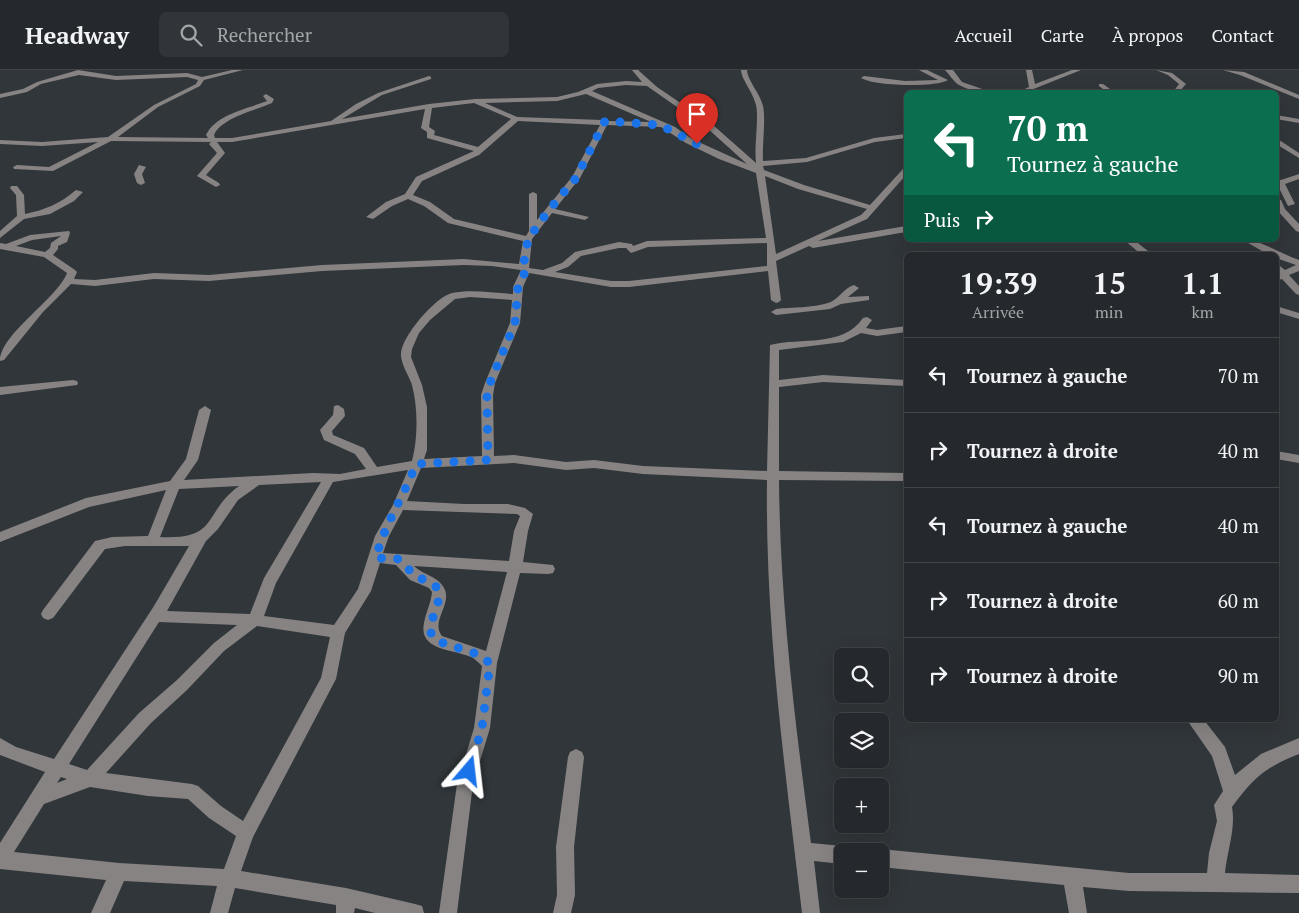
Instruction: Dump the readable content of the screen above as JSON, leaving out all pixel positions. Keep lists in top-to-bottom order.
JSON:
{
  "page": {
    "header": "Headway",
    "search": "Rechercher",
    "nav": [
      "Accueil",
      "Carte",
      "À propos",
      "Contact"
    ],
    "turn": ["70 m", "Tournez à gauche"],
    "then": "Puis",
    "eta": [
      "19:39",
      "Arrivée",
      "15",
      "min",
      "1.1",
      "km"
    ],
    "list": [
      {
        "name": "Tournez à gauche",
        "value": "70 m"
      },
      {
        "name": "Tournez à droite",
        "value": "40 m"
      },
      {
        "name": "Tournez à gauche",
        "value": "40 m"
      },
      {
        "name": "Tournez à droite",
        "value": "60 m"
      },
      {
        "name": "Tournez à droite",
        "value": "90 m"
      }
    ],
    "map_buttons": ["+", "−"]
  }
}
